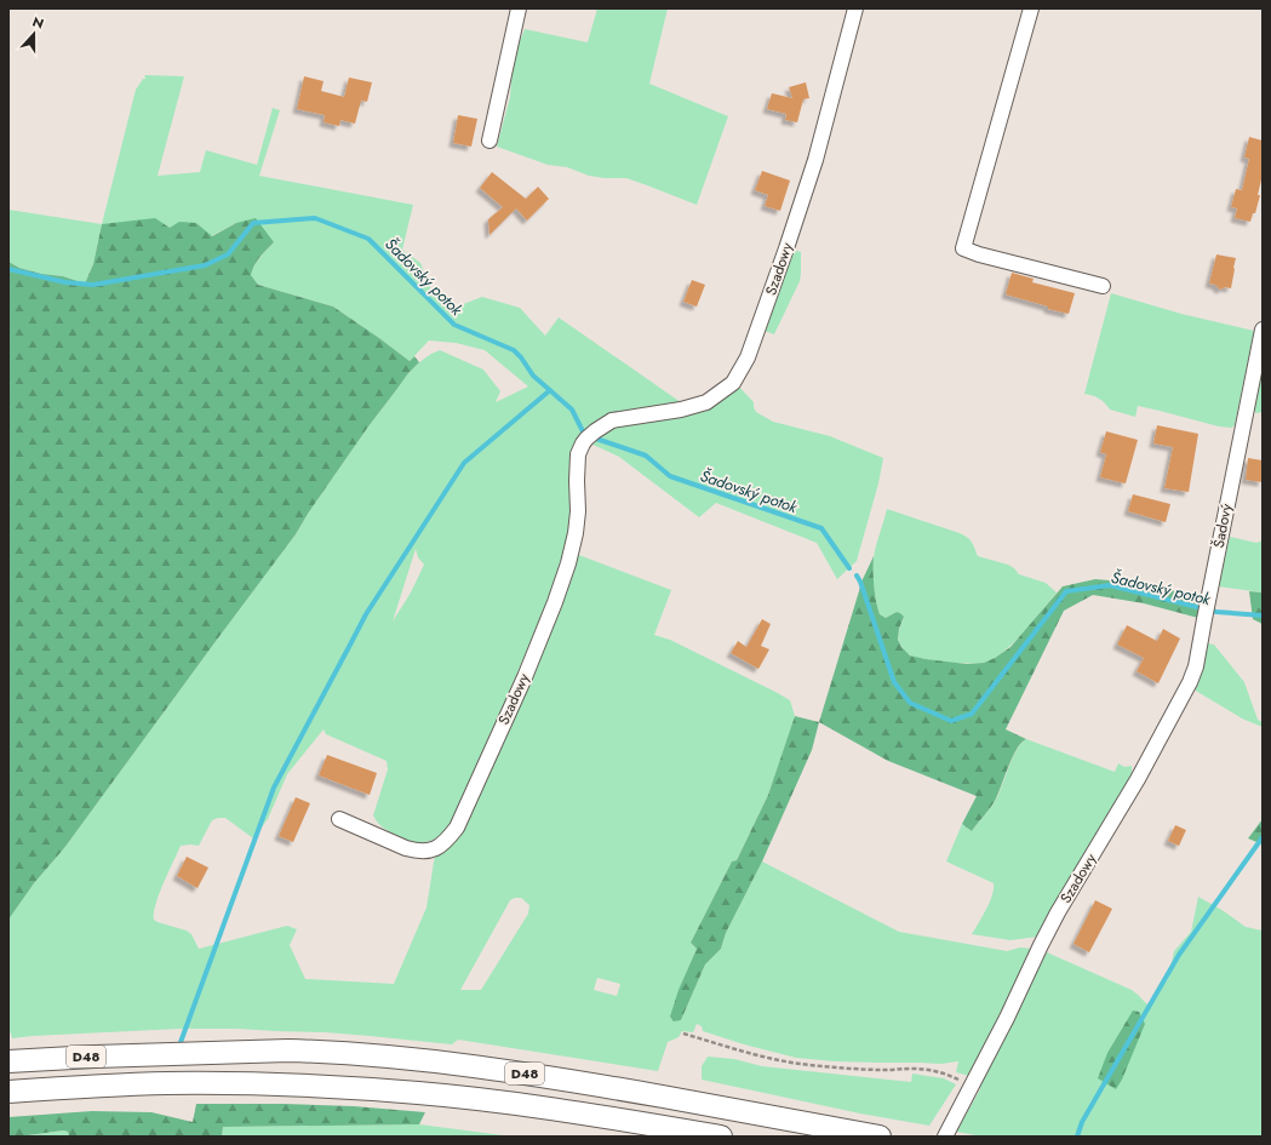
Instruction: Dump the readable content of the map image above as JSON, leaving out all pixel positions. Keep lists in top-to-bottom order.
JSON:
{
  "streets": {
    "highway": ["D48"],
    "street": ["Szadowy", "Šadový"]
  },
  "crossings": [
    ["Szadowy", "Šadový"]
  ],
  "water": ["Šadovský potok"],
  "north": "top"
}
